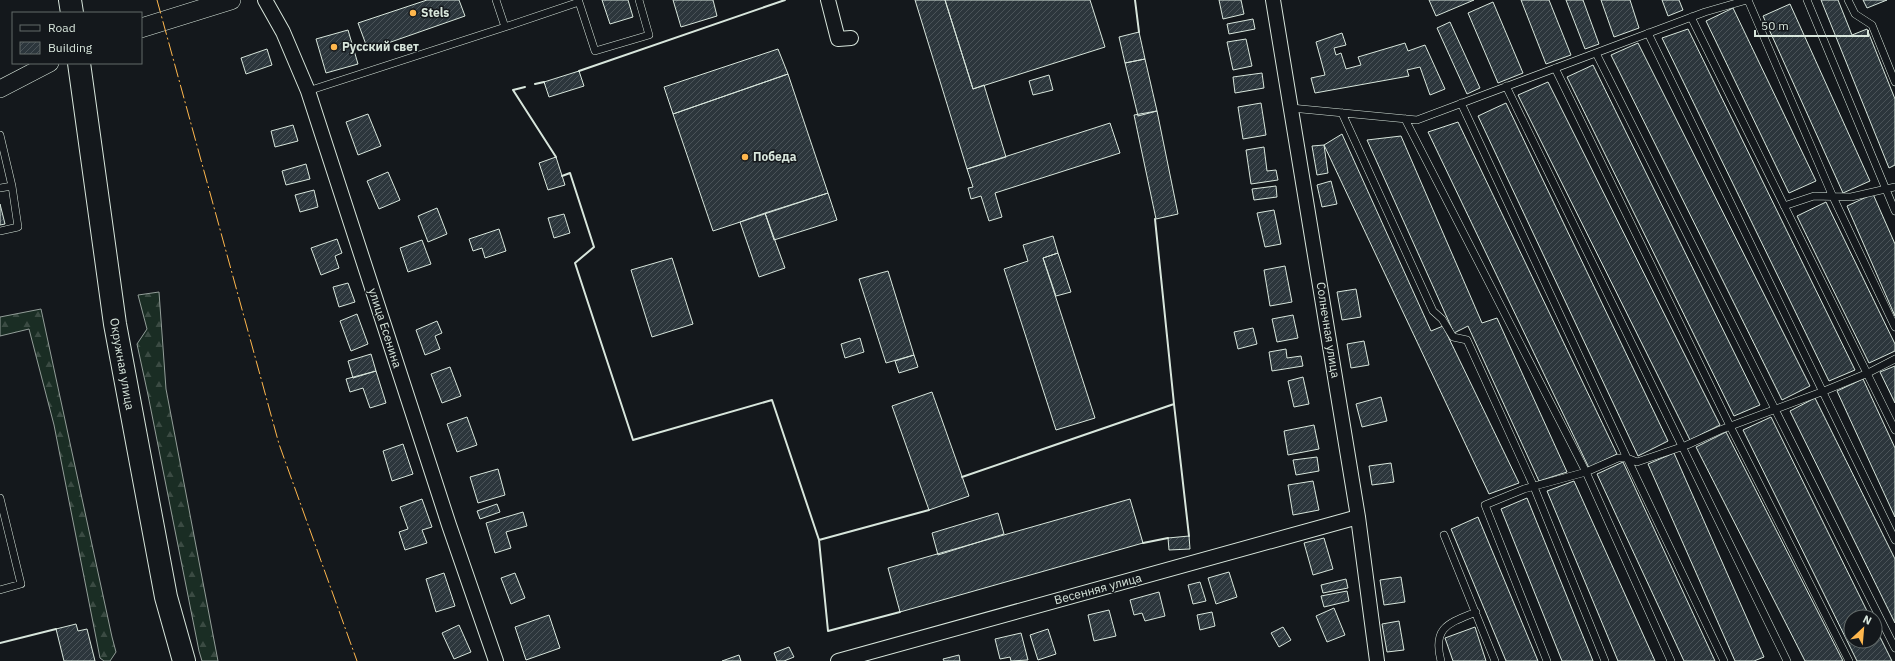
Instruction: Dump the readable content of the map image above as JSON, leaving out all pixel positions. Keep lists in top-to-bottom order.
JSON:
{
  "streets": {
    "highway": ["Окружная улица"],
    "street": ["улица Есенина", "Солнечная улица", "Весенняя улица"]
  },
  "crossings": [
    ["Солнечная улица", "Весенняя улица"]
  ],
  "places": ["Stels", "Русский свет", "Победа"],
  "legend": ["Road", "Building"],
  "scale_bar": "50 m",
  "north": "top right"
}
